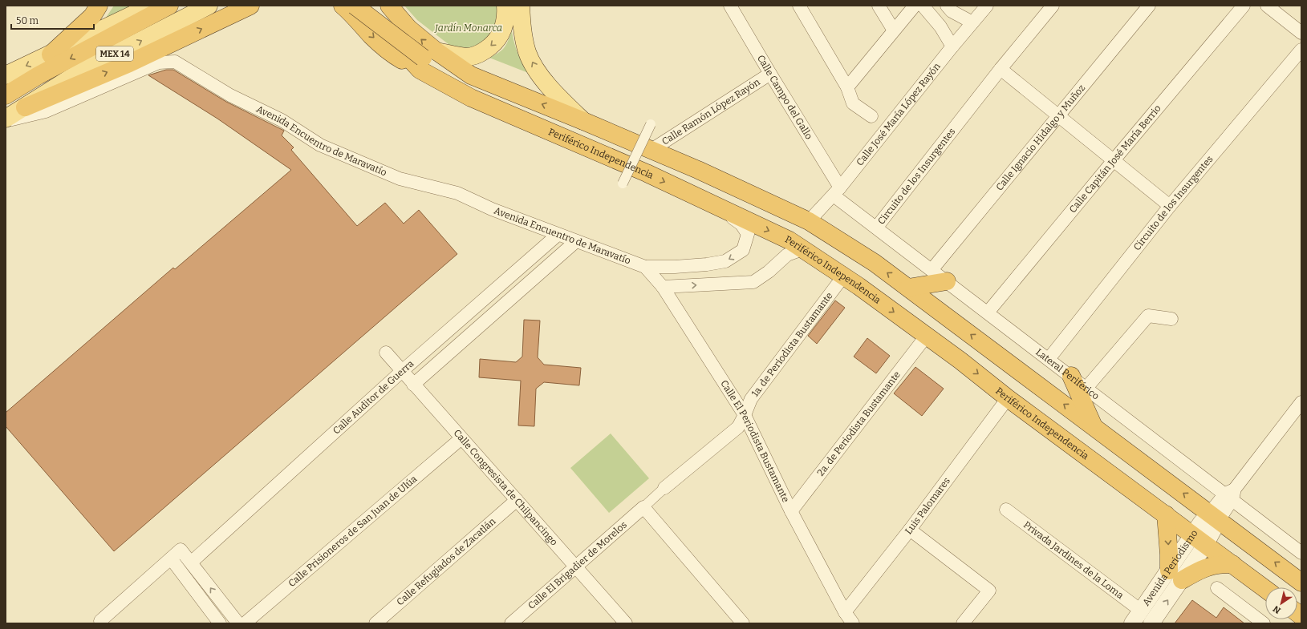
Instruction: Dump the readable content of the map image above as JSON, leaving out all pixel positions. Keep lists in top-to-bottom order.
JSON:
{
  "streets": {
    "highway": ["Periférico Independencia"],
    "main road": ["MEX 14"],
    "street": [
      "Calle Campo del Gallo",
      "Calle Ramón López Rayón",
      "Calle José María López Rayón",
      "Calle Ignacio Hidalgo y Muñoz",
      "Avenida Encuentro de Maravatío",
      "Calle Capitán José María Berrio",
      "Circuito de los Insurgentes",
      "1a. de Periodista Bustamante",
      "Lateral Periférico",
      "Calle Auditor de Guerra",
      "2a. de Periodista Bustamante",
      "Calle El Periodista Bustamante",
      "Calle Congresista de Chilpancingo",
      "Luis Palomares",
      "Calle Prisioneros de San Juan de Ulúa",
      "Privada Jardines de la Loma",
      "Calle Refugiados de Zacatlán",
      "Calle El Brigadier de Morelos",
      "Avenida Periodismo"
    ]
  },
  "crossings": [
    ["MEX 14", "Avenida Encuentro de Maravatío"],
    ["Calle Campo del Gallo", "Calle Ramón López Rayón"],
    ["Calle Campo del Gallo", "Calle José María López Rayón"],
    ["Calle Campo del Gallo", "Lateral Periférico"],
    ["Calle Ramón López Rayón", "Periférico Independencia"],
    ["Calle José María López Rayón", "Periférico Independencia"],
    ["Calle José María López Rayón", "Lateral Periférico"],
    ["Calle Ignacio Hidalgo y Muñoz", "Lateral Periférico"],
    ["Avenida Encuentro de Maravatío", "Calle Auditor de Guerra"],
    ["Avenida Encuentro de Maravatío", "Calle El Periodista Bustamante"],
    ["Periférico Independencia", "1a. de Periodista Bustamante"],
    ["Periférico Independencia", "2a. de Periodista Bustamante"],
    ["Periférico Independencia", "Luis Palomares"],
    ["Periférico Independencia", "Avenida Periodismo"],
    ["Calle Capitán José María Berrio", "Lateral Periférico"],
    ["Circuito de los Insurgentes", "Lateral Periférico"],
    ["1a. de Periodista Bustamante", "Calle El Periodista Bustamante"],
    ["Calle Auditor de Guerra", "Calle Congresista de Chilpancingo"],
    ["2a. de Periodista Bustamante", "Calle El Periodista Bustamante"],
    ["Calle El Periodista Bustamante", "Luis Palomares"],
    ["Calle Congresista de Chilpancingo", "Calle Prisioneros de San Juan de Ulúa"],
    ["Calle Congresista de Chilpancingo", "Calle Refugiados de Zacatlán"],
    ["Calle Congresista de Chilpancingo", "Calle El Brigadier de Morelos"],
    ["Privada Jardines de la Loma", "Avenida Periodismo"]
  ],
  "parks": ["Jardín Monarca"],
  "scale_bar": "50 m",
  "north": "bottom left"
}
